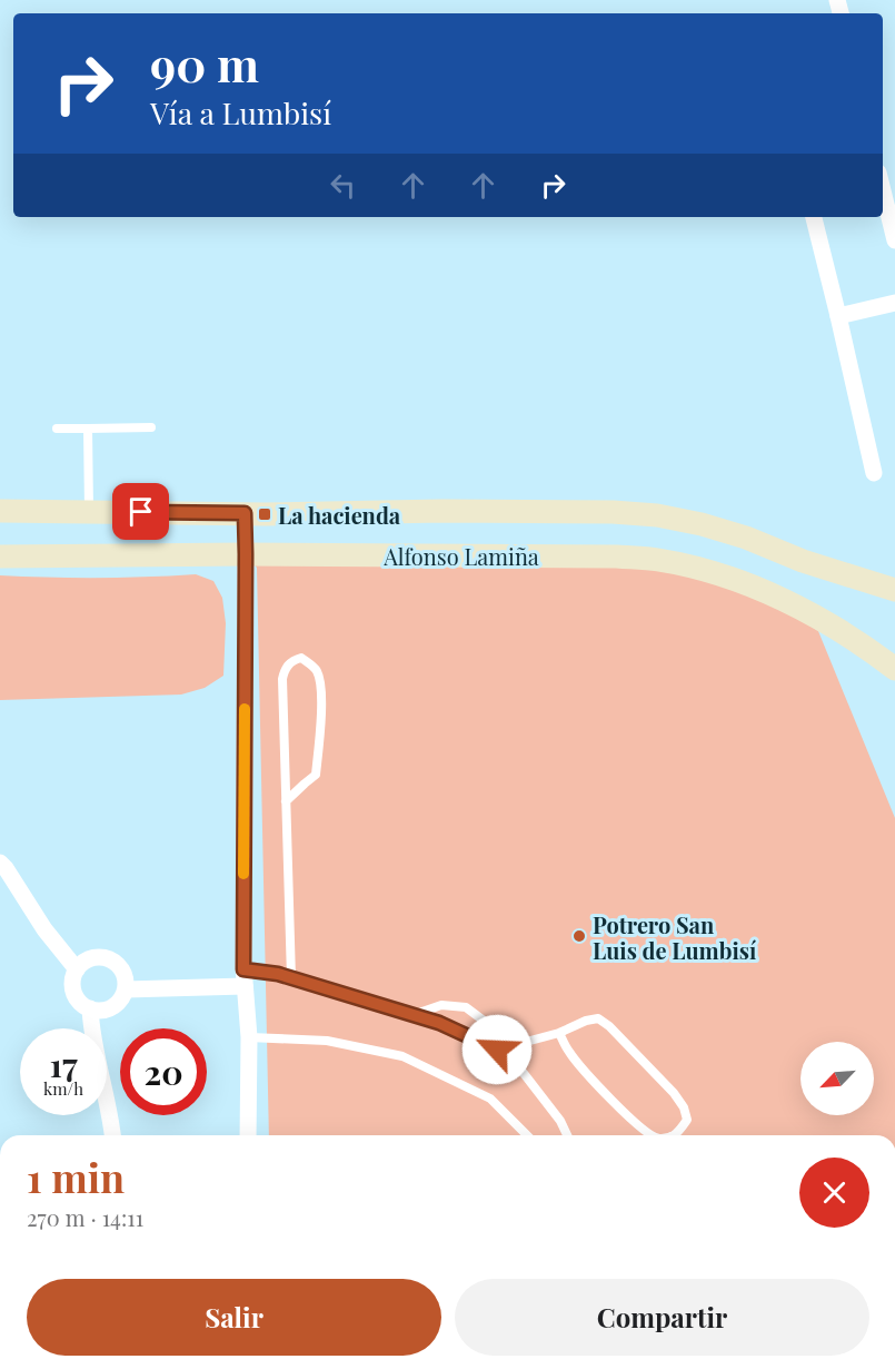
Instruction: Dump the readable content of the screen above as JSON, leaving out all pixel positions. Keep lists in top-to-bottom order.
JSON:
{
  "streets": {
    "street": ["Alfonso Lamiña"]
  },
  "places": {
    "transit": ["La hacienda"],
    "other": ["Potrero San Luis de Lumbisí"]
  },
  "north": "bottom left",
  "page": {
    "turn": ["90 m", "Vía a Lumbisí"],
    "speed": "17 km/h",
    "limit": "20",
    "heading": ["1 min", "270 m · 14:11"],
    "buttons": ["Salir", "Compartir"]
  }
}
